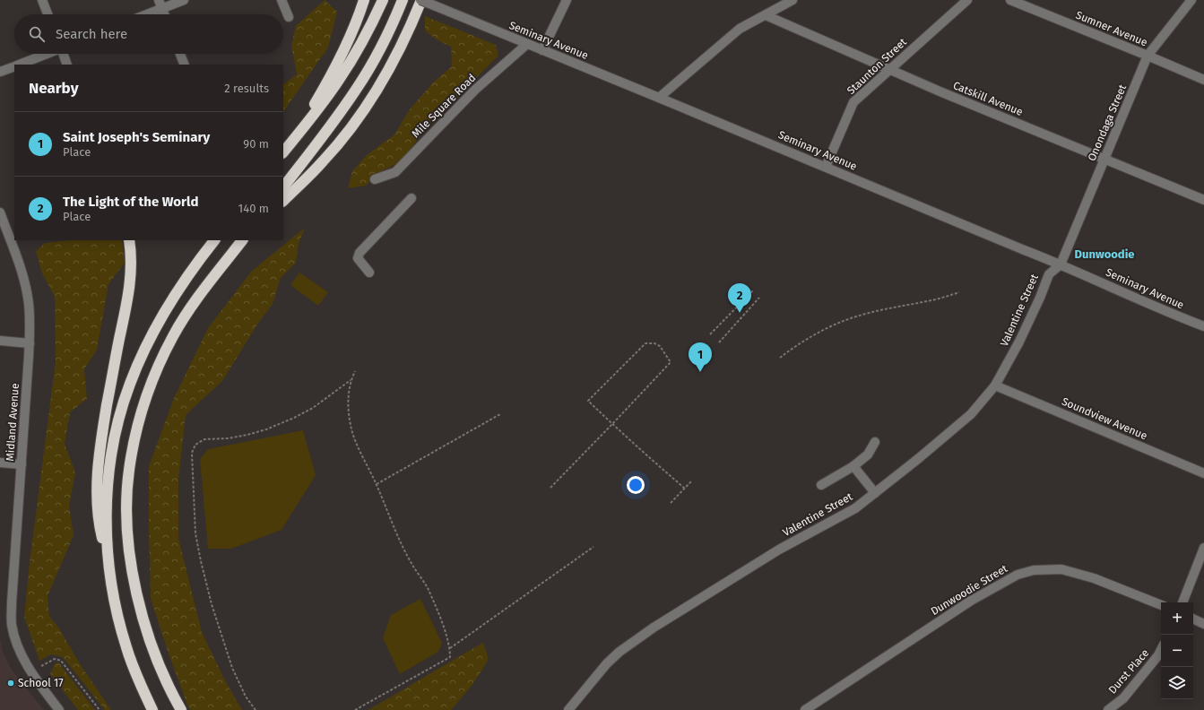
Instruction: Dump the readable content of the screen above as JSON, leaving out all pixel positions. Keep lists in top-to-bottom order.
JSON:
{
  "streets": {
    "street": [
      "Sumner Avenue",
      "Seminary Avenue",
      "Staunton Street",
      "Catskill Avenue",
      "Mile Square Road",
      "Onondaga Street",
      "Valentine Street",
      "Soundview Avenue",
      "Midland Avenue",
      "Dunwoodie Street",
      "Durst Place"
    ]
  },
  "crossings": [
    ["Sumner Avenue", "Onondaga Street"],
    ["Seminary Avenue", "Staunton Street"],
    ["Seminary Avenue", "Mile Square Road"],
    ["Seminary Avenue", "Onondaga Street"],
    ["Seminary Avenue", "Valentine Street"],
    ["Staunton Street", "Catskill Avenue"],
    ["Catskill Avenue", "Onondaga Street"],
    ["Onondaga Street", "Valentine Street"],
    ["Valentine Street", "Soundview Avenue"]
  ],
  "districts": ["Dunwoodie"],
  "places": ["School 17"],
  "page": {
    "search": "Search here",
    "heading": ["Nearby", "2 results"],
    "list": [
      {
        "mark": "1",
        "name": "Saint Joseph's Seminary",
        "note": "Place",
        "value": "90 m"
      },
      {
        "mark": "2",
        "name": "The Light of the World",
        "note": "Place",
        "value": "140 m"
      }
    ],
    "pins": ["2", "1"],
    "map_buttons": ["+", "−"]
  }
}
